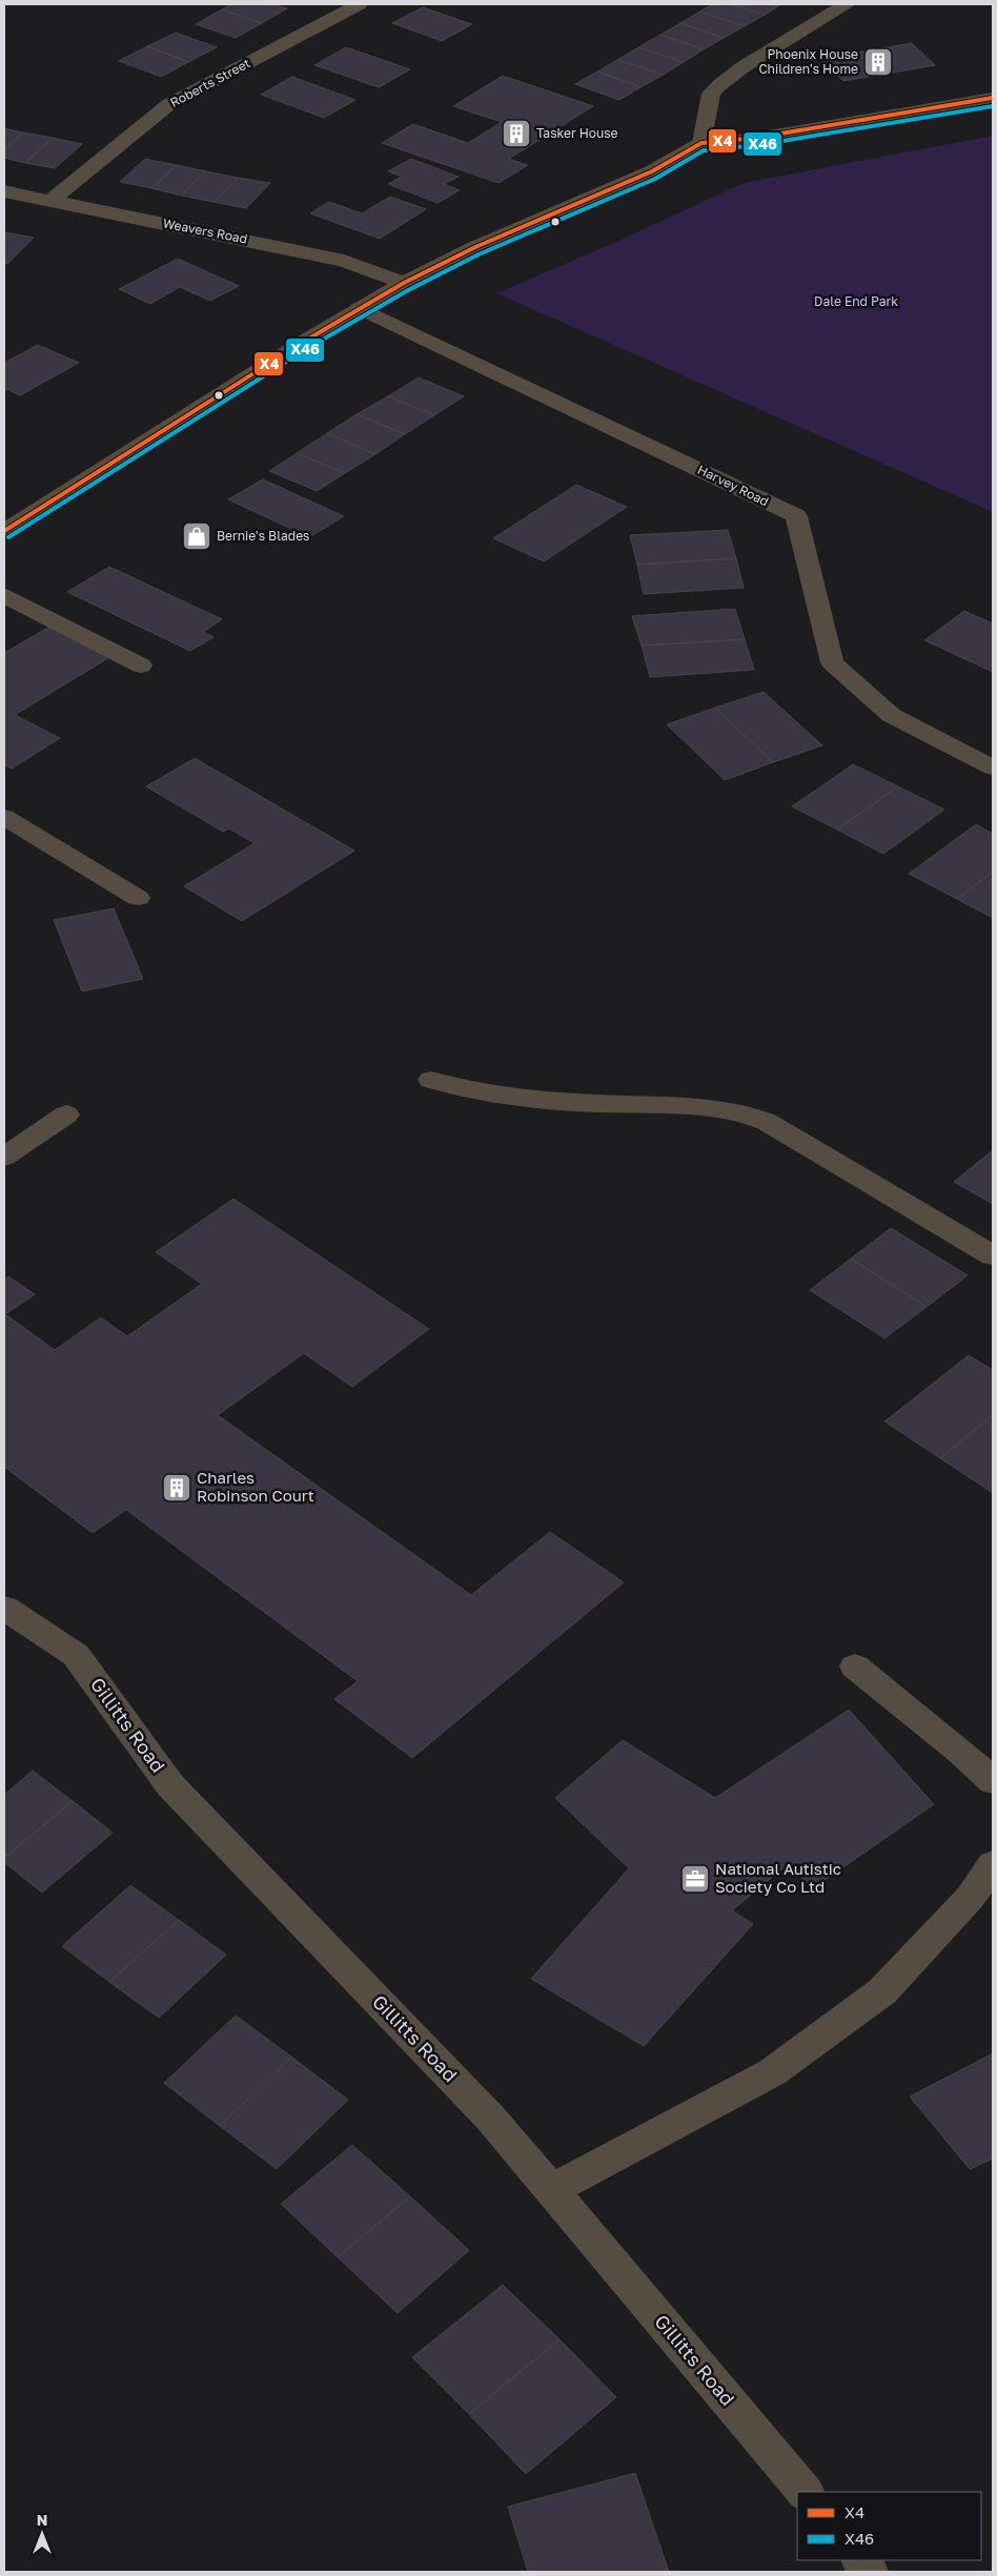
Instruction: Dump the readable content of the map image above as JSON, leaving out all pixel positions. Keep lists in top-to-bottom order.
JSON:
{
  "streets": {
    "street": [
      "Roberts Street",
      "Weavers Road",
      "Harvey Road",
      "Gillitts Road"
    ]
  },
  "crossings": [
    ["Roberts Street", "Weavers Road"]
  ],
  "parks": ["Dale End Park"],
  "places": {
    "building": ["Phoenix House Children's Home", "Tasker House", "Charles Robinson Court"],
    "shop": ["Bernie's Blades"],
    "office": ["National Autistic Society Co Ltd"]
  },
  "lines": ["transit line X4", "transit line X46"],
  "legend": ["X4", "X46"],
  "north": "top"
}
